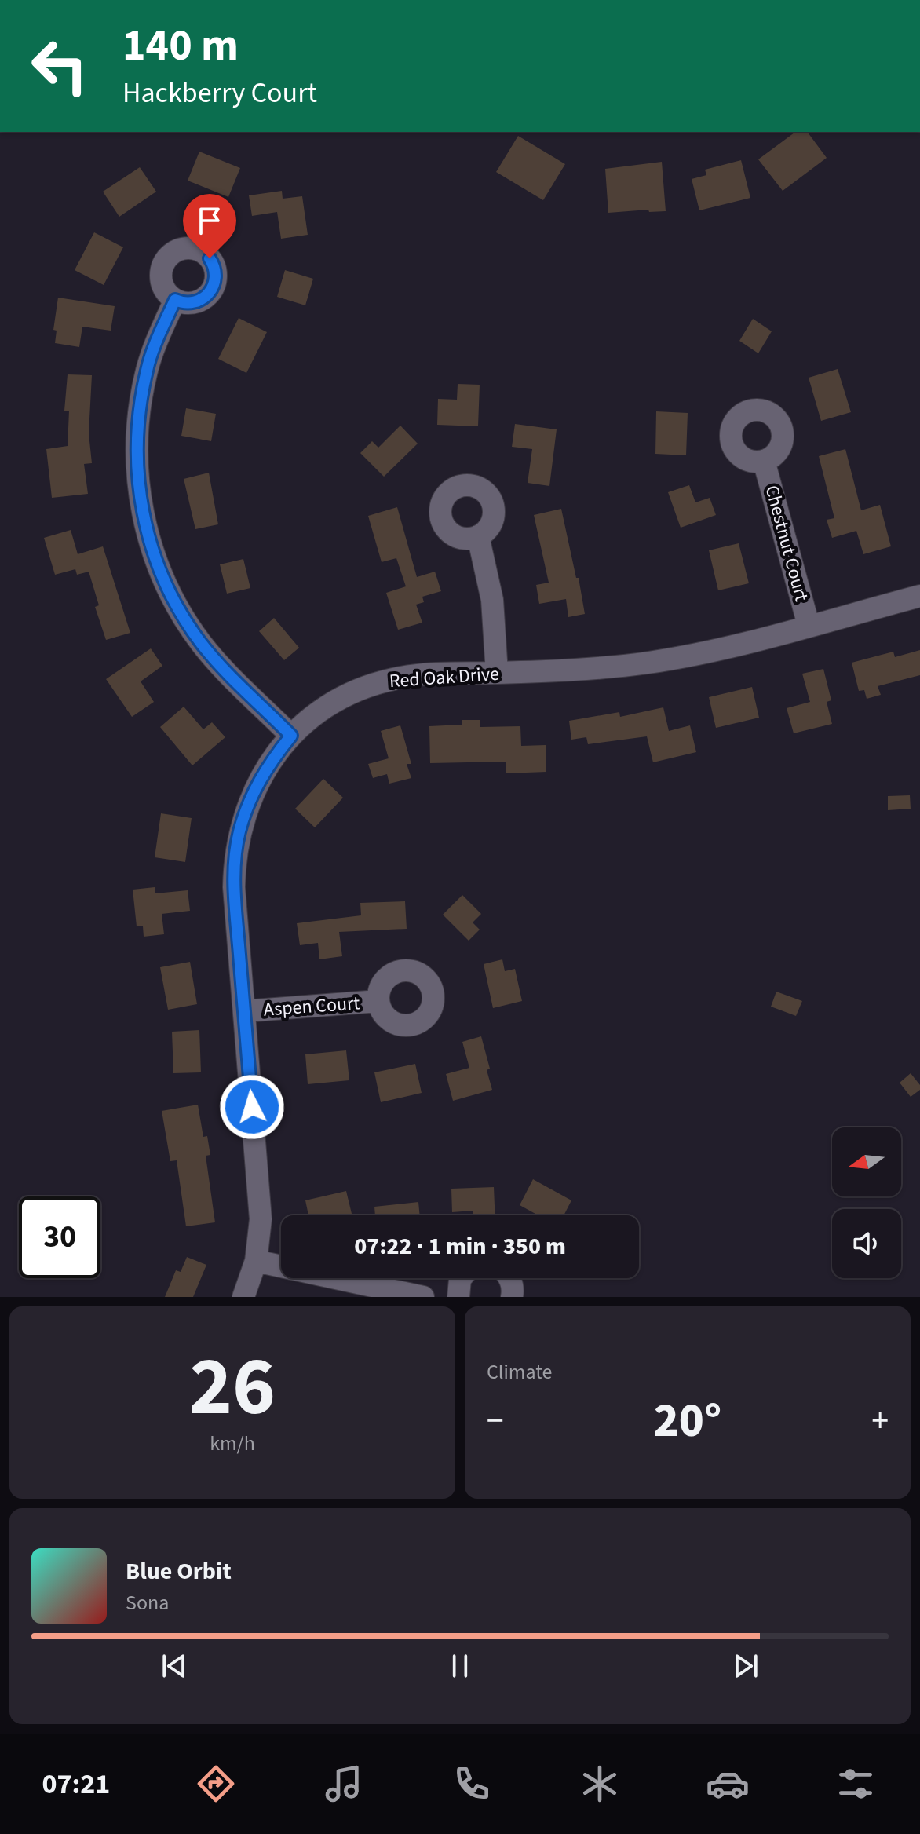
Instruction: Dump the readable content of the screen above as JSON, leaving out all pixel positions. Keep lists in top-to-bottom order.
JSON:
{
  "streets": {
    "street": ["Chestnut Court", "Red Oak Drive", "Aspen Court"]
  },
  "crossings": [
    ["Chestnut Court", "Red Oak Drive"],
    ["Red Oak Drive", "Aspen Court"]
  ],
  "north": "left",
  "page": {
    "turn": ["140 m", "Hackberry Court"],
    "limit": "30",
    "trip": "07:22 · 1 min · 350 m",
    "tile": [
      ["26", "km/h"],
      "Climate"
    ],
    "heat": ["−", "20°", "+"],
    "song": ["Blue Orbit", "Sona"],
    "tabs": "07:21"
  }
}
